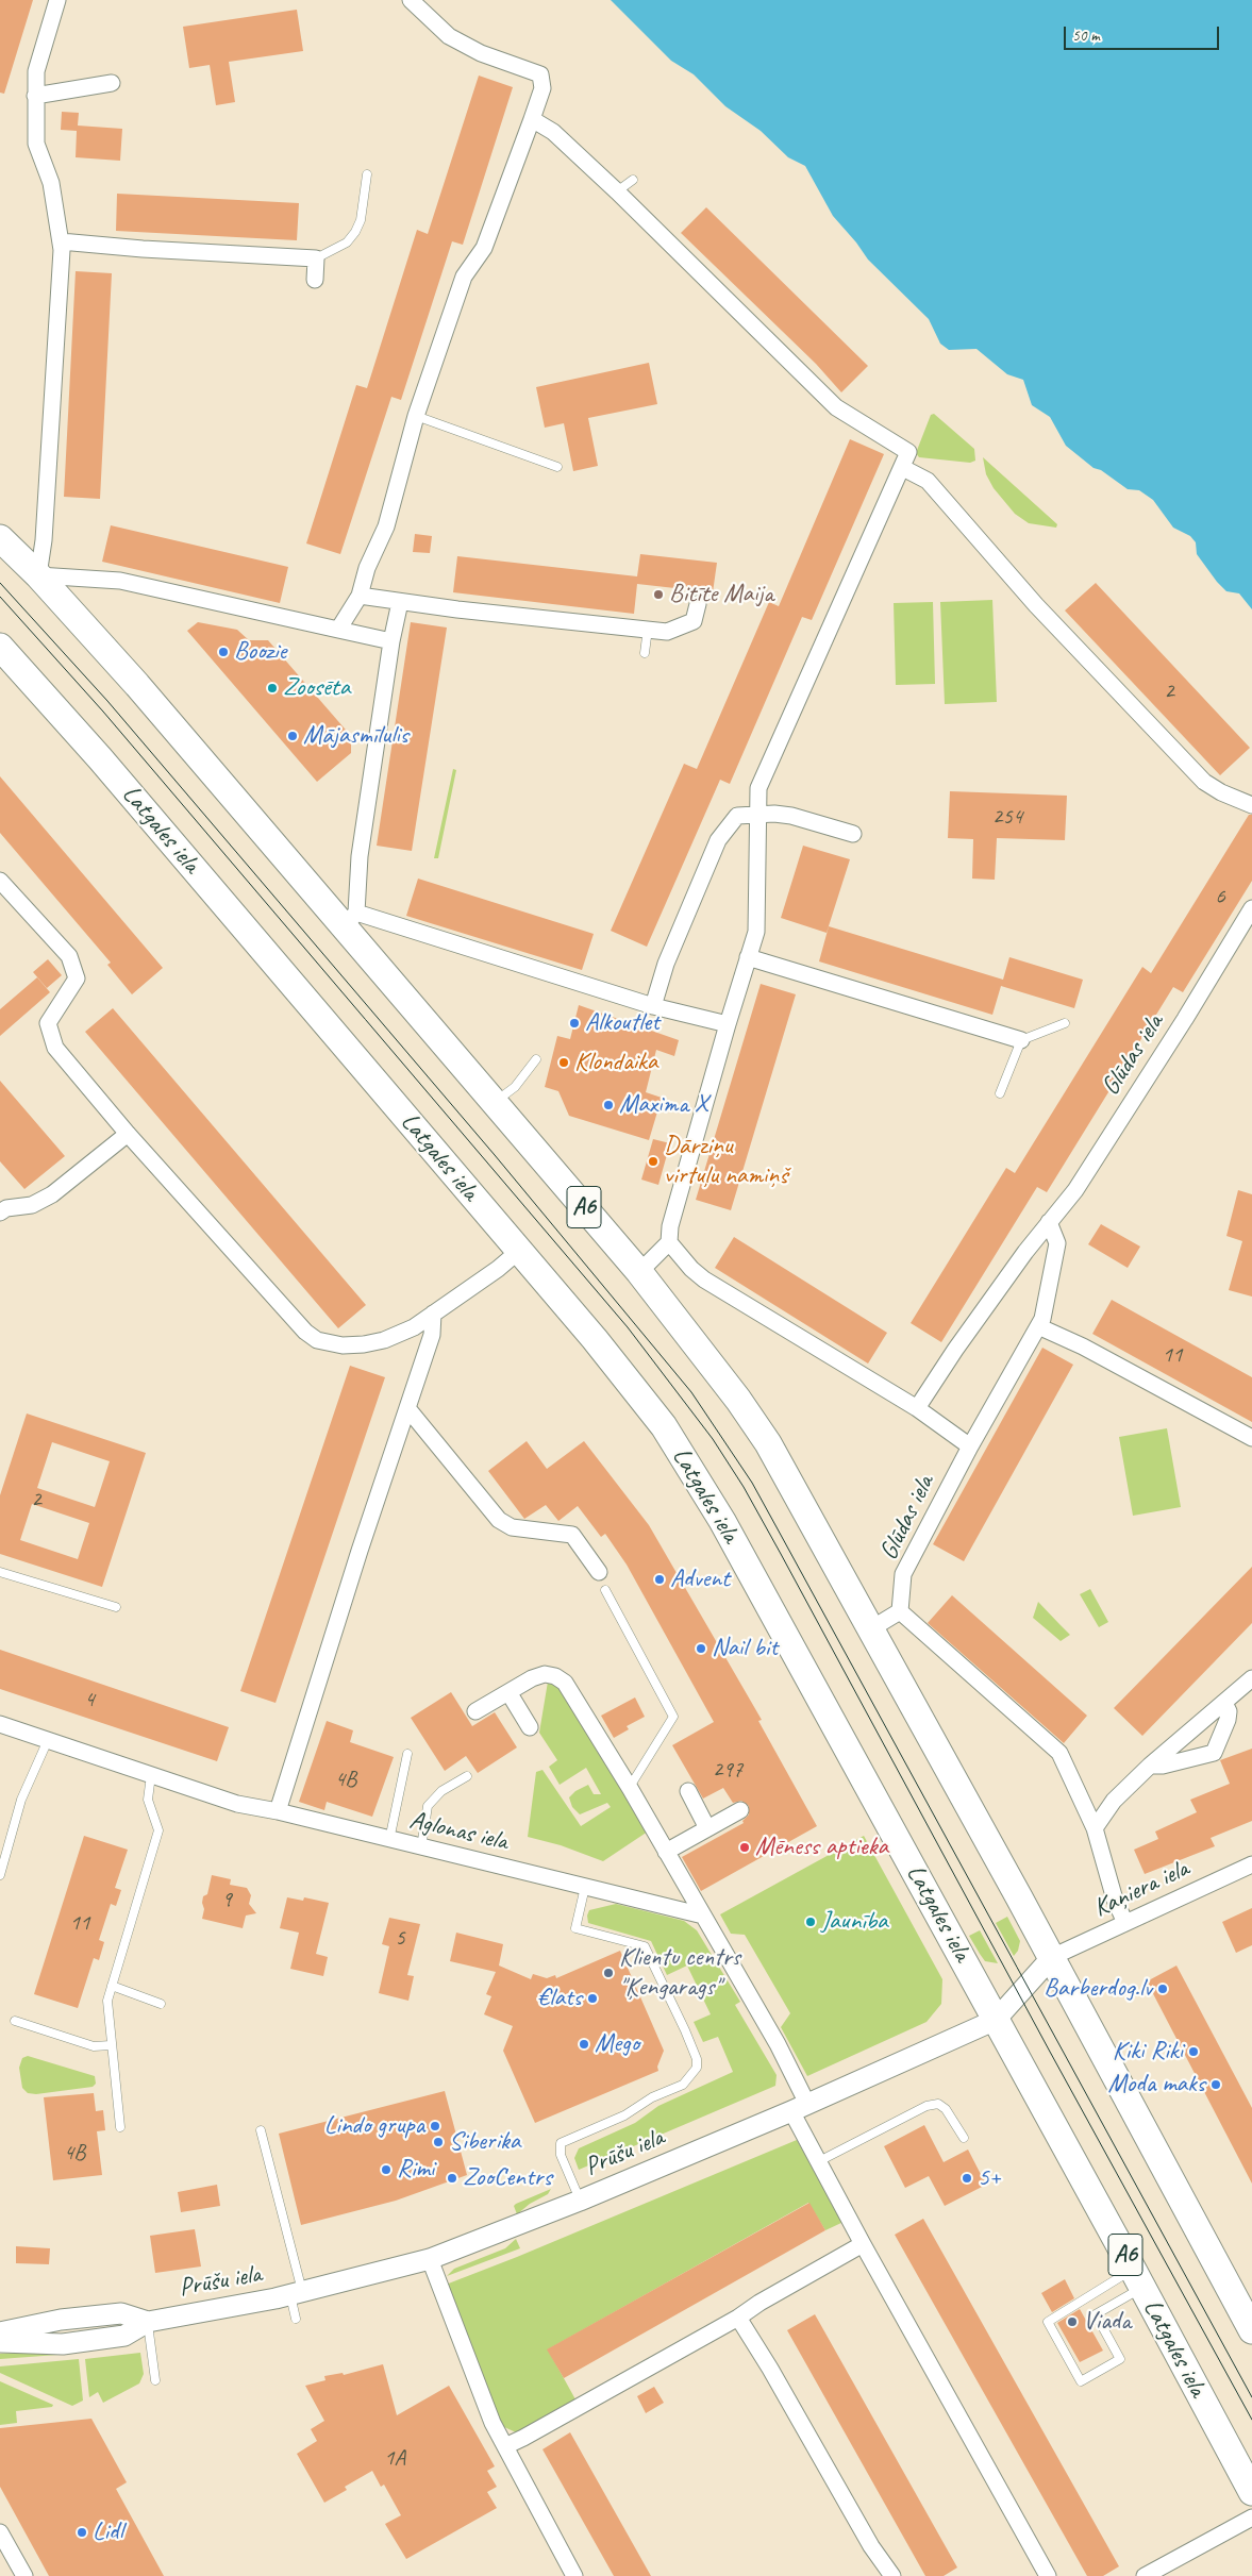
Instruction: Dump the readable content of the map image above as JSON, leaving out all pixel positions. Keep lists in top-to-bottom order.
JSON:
{
  "streets": {
    "highway": ["Latgales iela", "A6"],
    "street": [
      "Glūdas iela",
      "Aglonas iela",
      "Kaņiera iela",
      "Prūšu iela"
    ]
  },
  "crossings": [
    ["Latgales iela", "Prūšu iela"],
    ["A6", "Kaņiera iela"],
    ["A6", "Prūšu iela"],
    ["Kaņiera iela", "Prūšu iela"]
  ],
  "places": [
    "Bitīte Maija",
    "Boozie",
    "Zoosēta",
    "Mājasmīlulis",
    "Alkoutlet",
    "Klondaika",
    "Maxima X",
    "Dārziņu virtuļu namiņš",
    "Advent",
    "Nail bit",
    "Mēness aptieka",
    "Jaunība",
    "Klientu centrs \"Ķengarags\"",
    "Barberdog.lv",
    "€lats",
    "Mego",
    "Kiki Riki",
    "Moda maks",
    "Lindo grupa",
    "Siberika",
    "Rimi",
    "ZooCentrs",
    "5+",
    "Viada",
    "Lidl"
  ],
  "house_numbers": [
    "2",
    "254",
    "6",
    "11",
    "2",
    "4",
    "297",
    "4B",
    "9",
    "11",
    "5",
    "4B",
    "1A"
  ],
  "scale_bar": "50 m"
}
